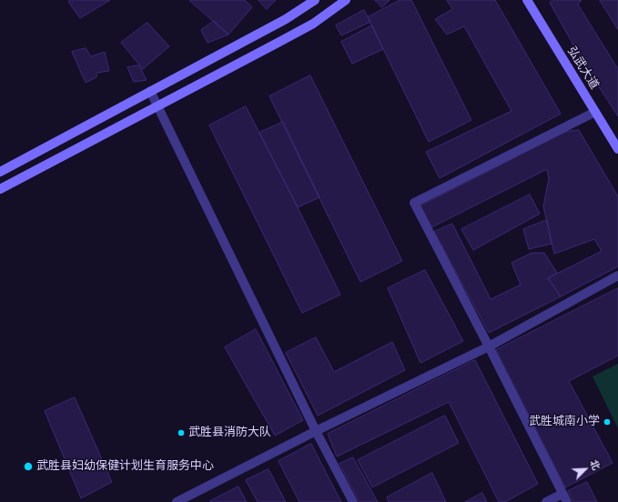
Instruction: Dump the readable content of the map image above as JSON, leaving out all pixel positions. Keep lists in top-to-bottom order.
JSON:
{
  "streets": {
    "main road": ["弘武大道"]
  },
  "places": ["武胜城南小学", "武胜县消防大队", "武胜县妇幼保健计划生育服务中心"],
  "north": "top right"
}
